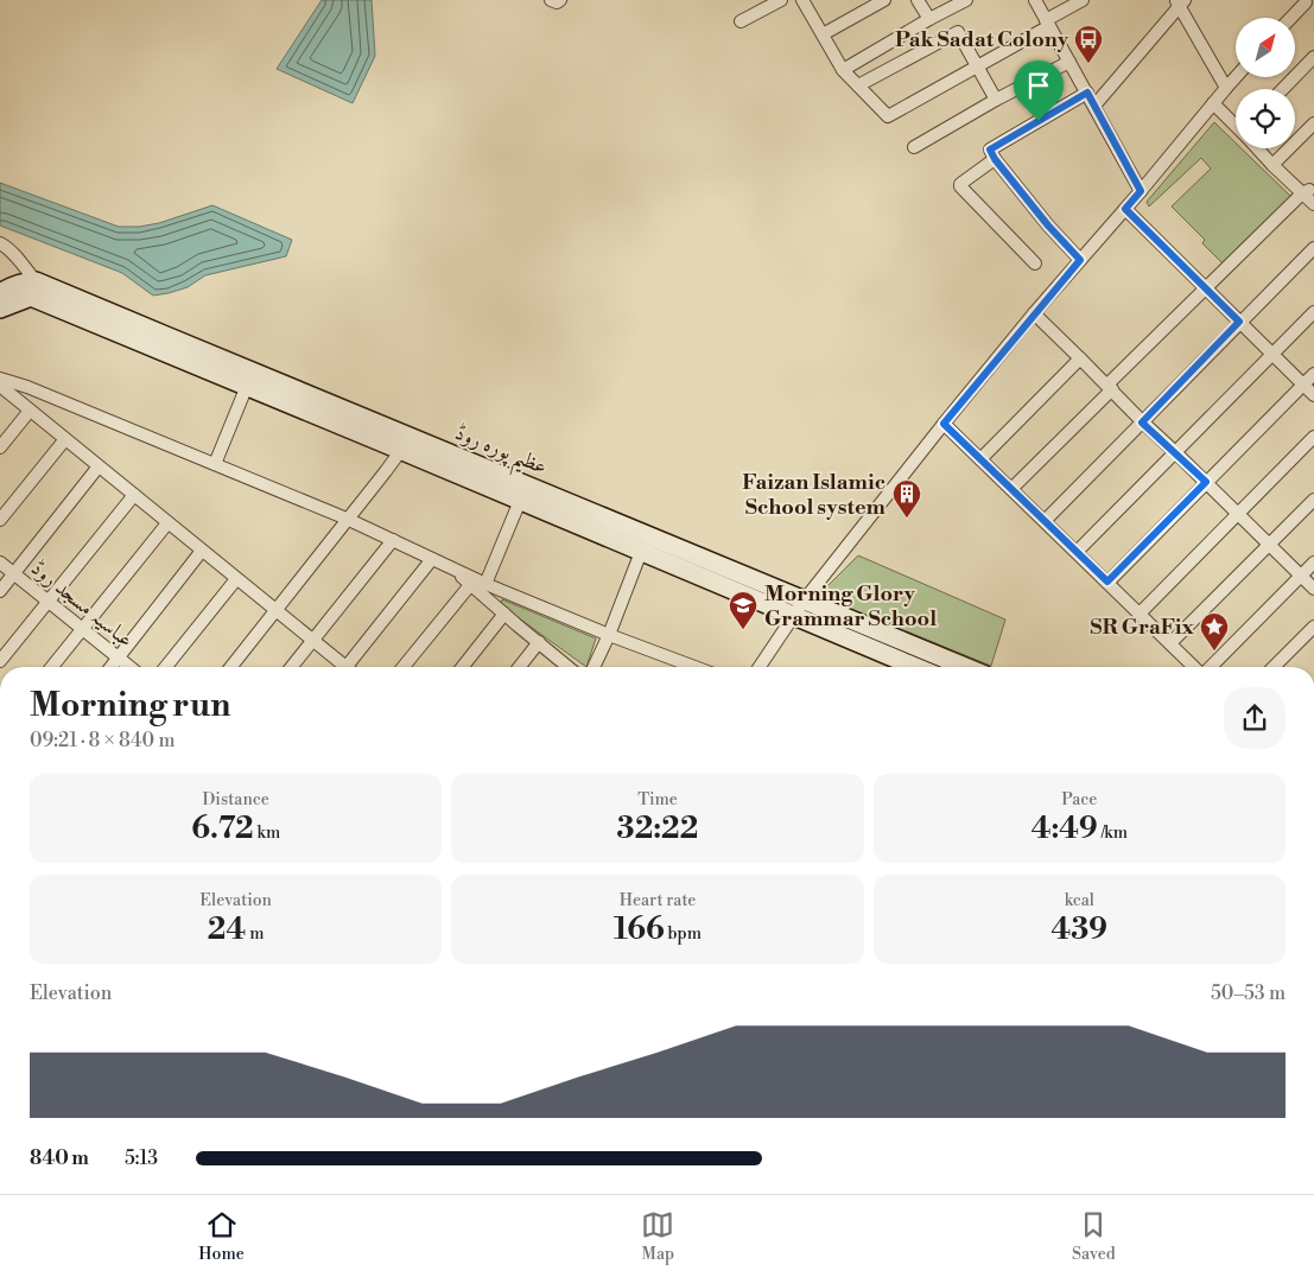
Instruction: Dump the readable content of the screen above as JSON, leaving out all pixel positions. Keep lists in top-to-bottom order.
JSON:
{
  "streets": {
    "main road": ["عظیم پورہ روڈ"],
    "street": ["عباسیہ مسجد روڈ"]
  },
  "places": {
    "bus stop": ["Pak Sadat Colony"],
    "building": ["Faizan Islamic School system"],
    "school or university": ["Morning Glory Grammar School"],
    "place": ["SR GraFix"]
  },
  "north": "top right",
  "page": {
    "heading": ["Morning run", "09:21 · 8 × 840 m"],
    "stats": [
      ["Distance", "6.72 km"],
      ["Time", "32:22"],
      ["Pace", "4:49 /km"],
      ["Elevation", "24 m"],
      ["Heart rate", "166 bpm"],
      ["kcal", "439"]
    ],
    "chart": ["Elevation", "50–53 m"],
    "list": [
      {
        "name": "840 m",
        "note": "5:13"
      }
    ],
    "tabs": ["Home", "Map", "Saved"]
  }
}
